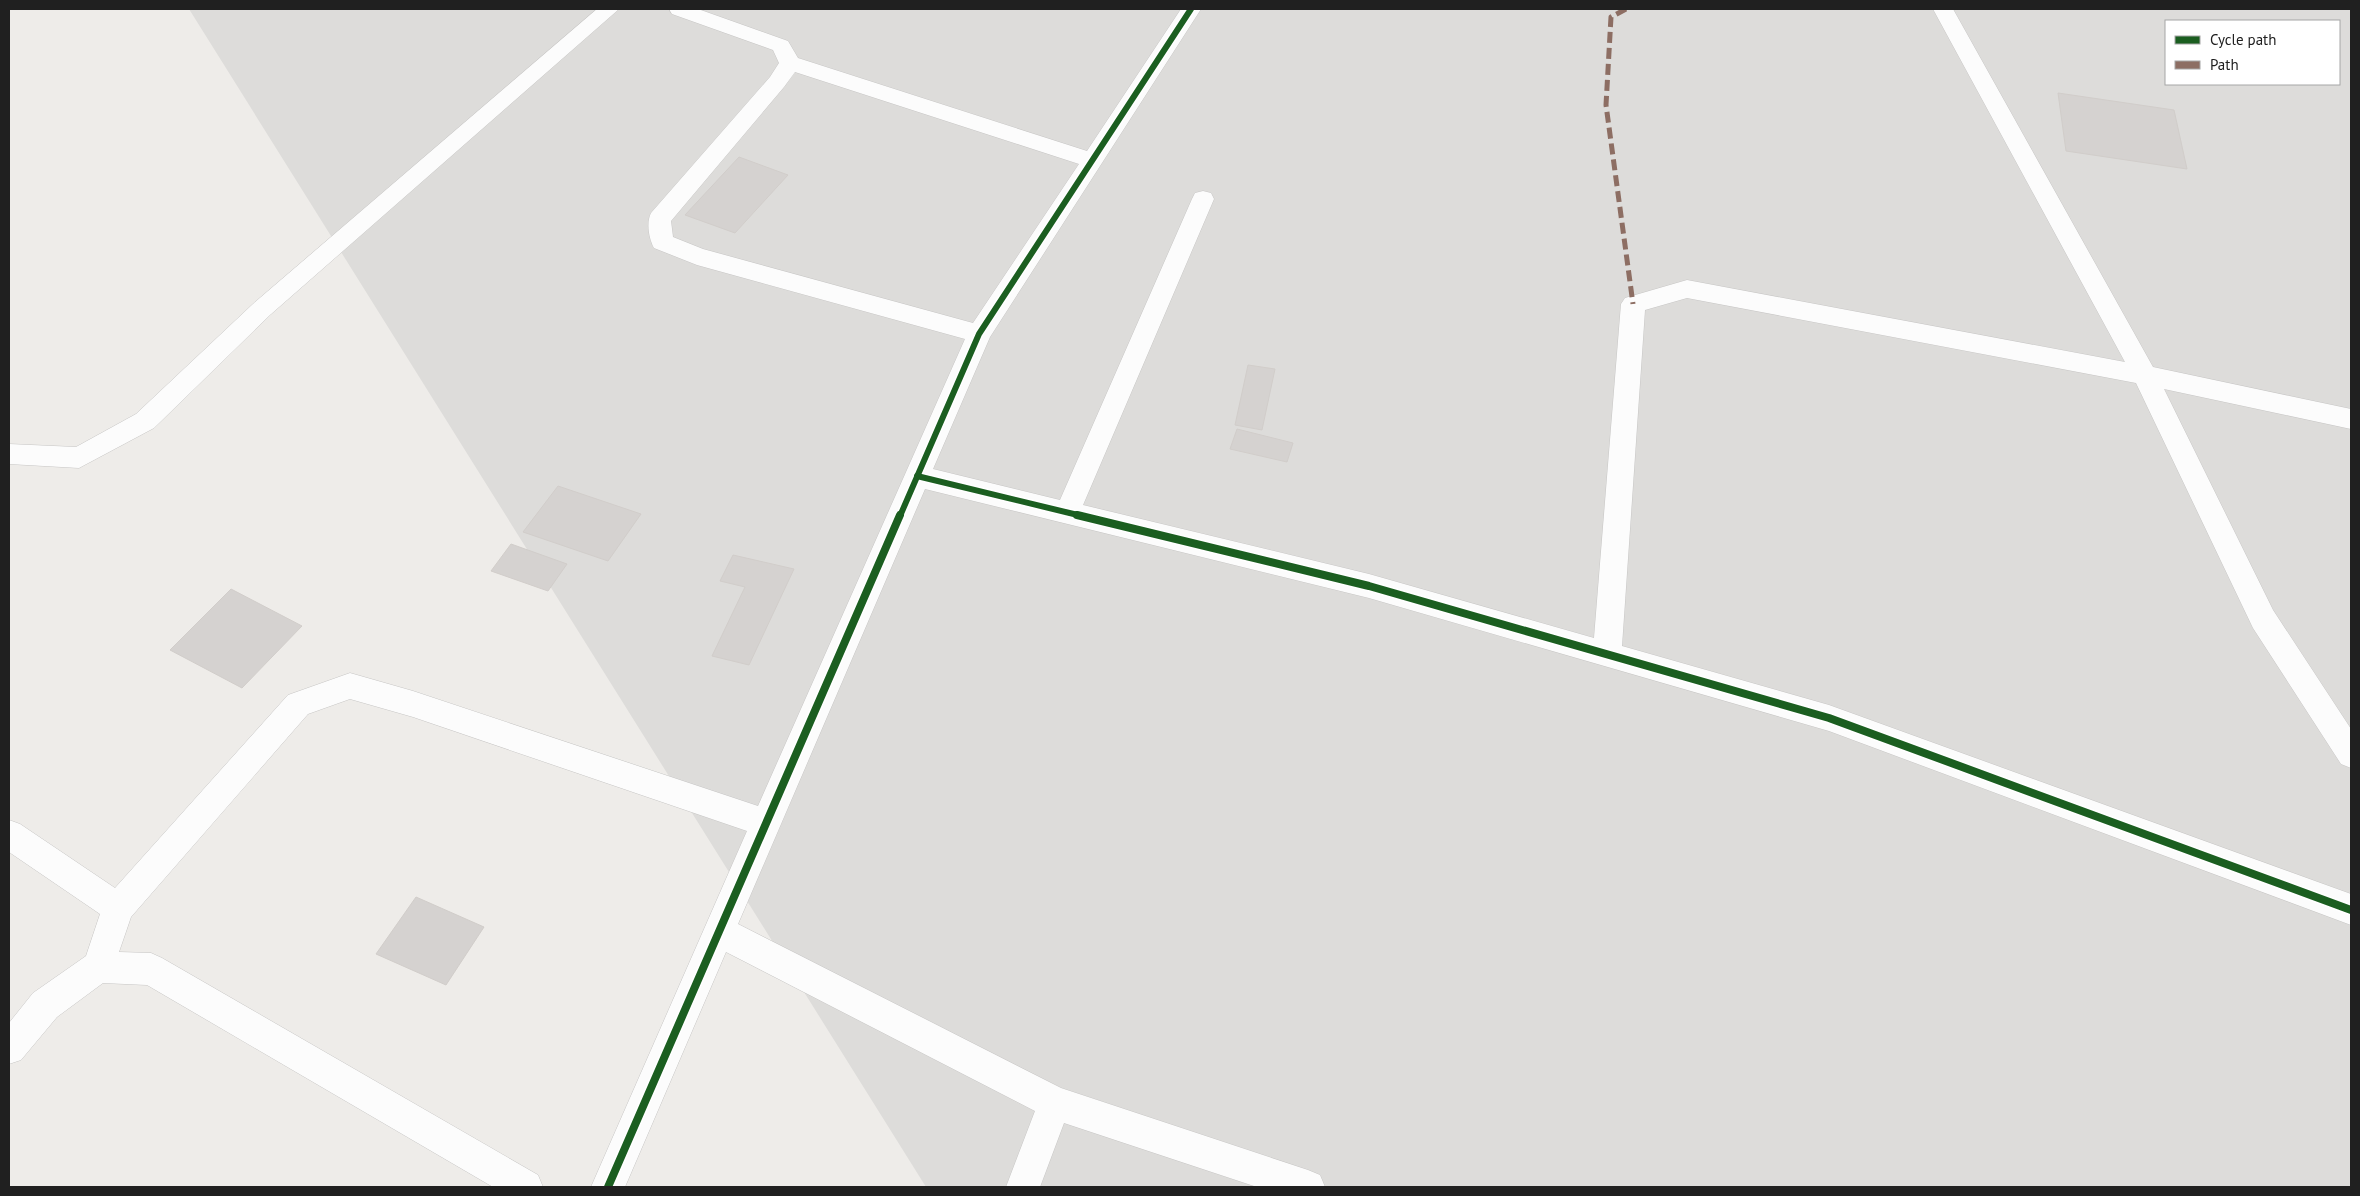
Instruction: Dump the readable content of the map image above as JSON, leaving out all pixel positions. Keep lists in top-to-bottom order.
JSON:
{
  "legend": ["Cycle path", "Path"]
}
